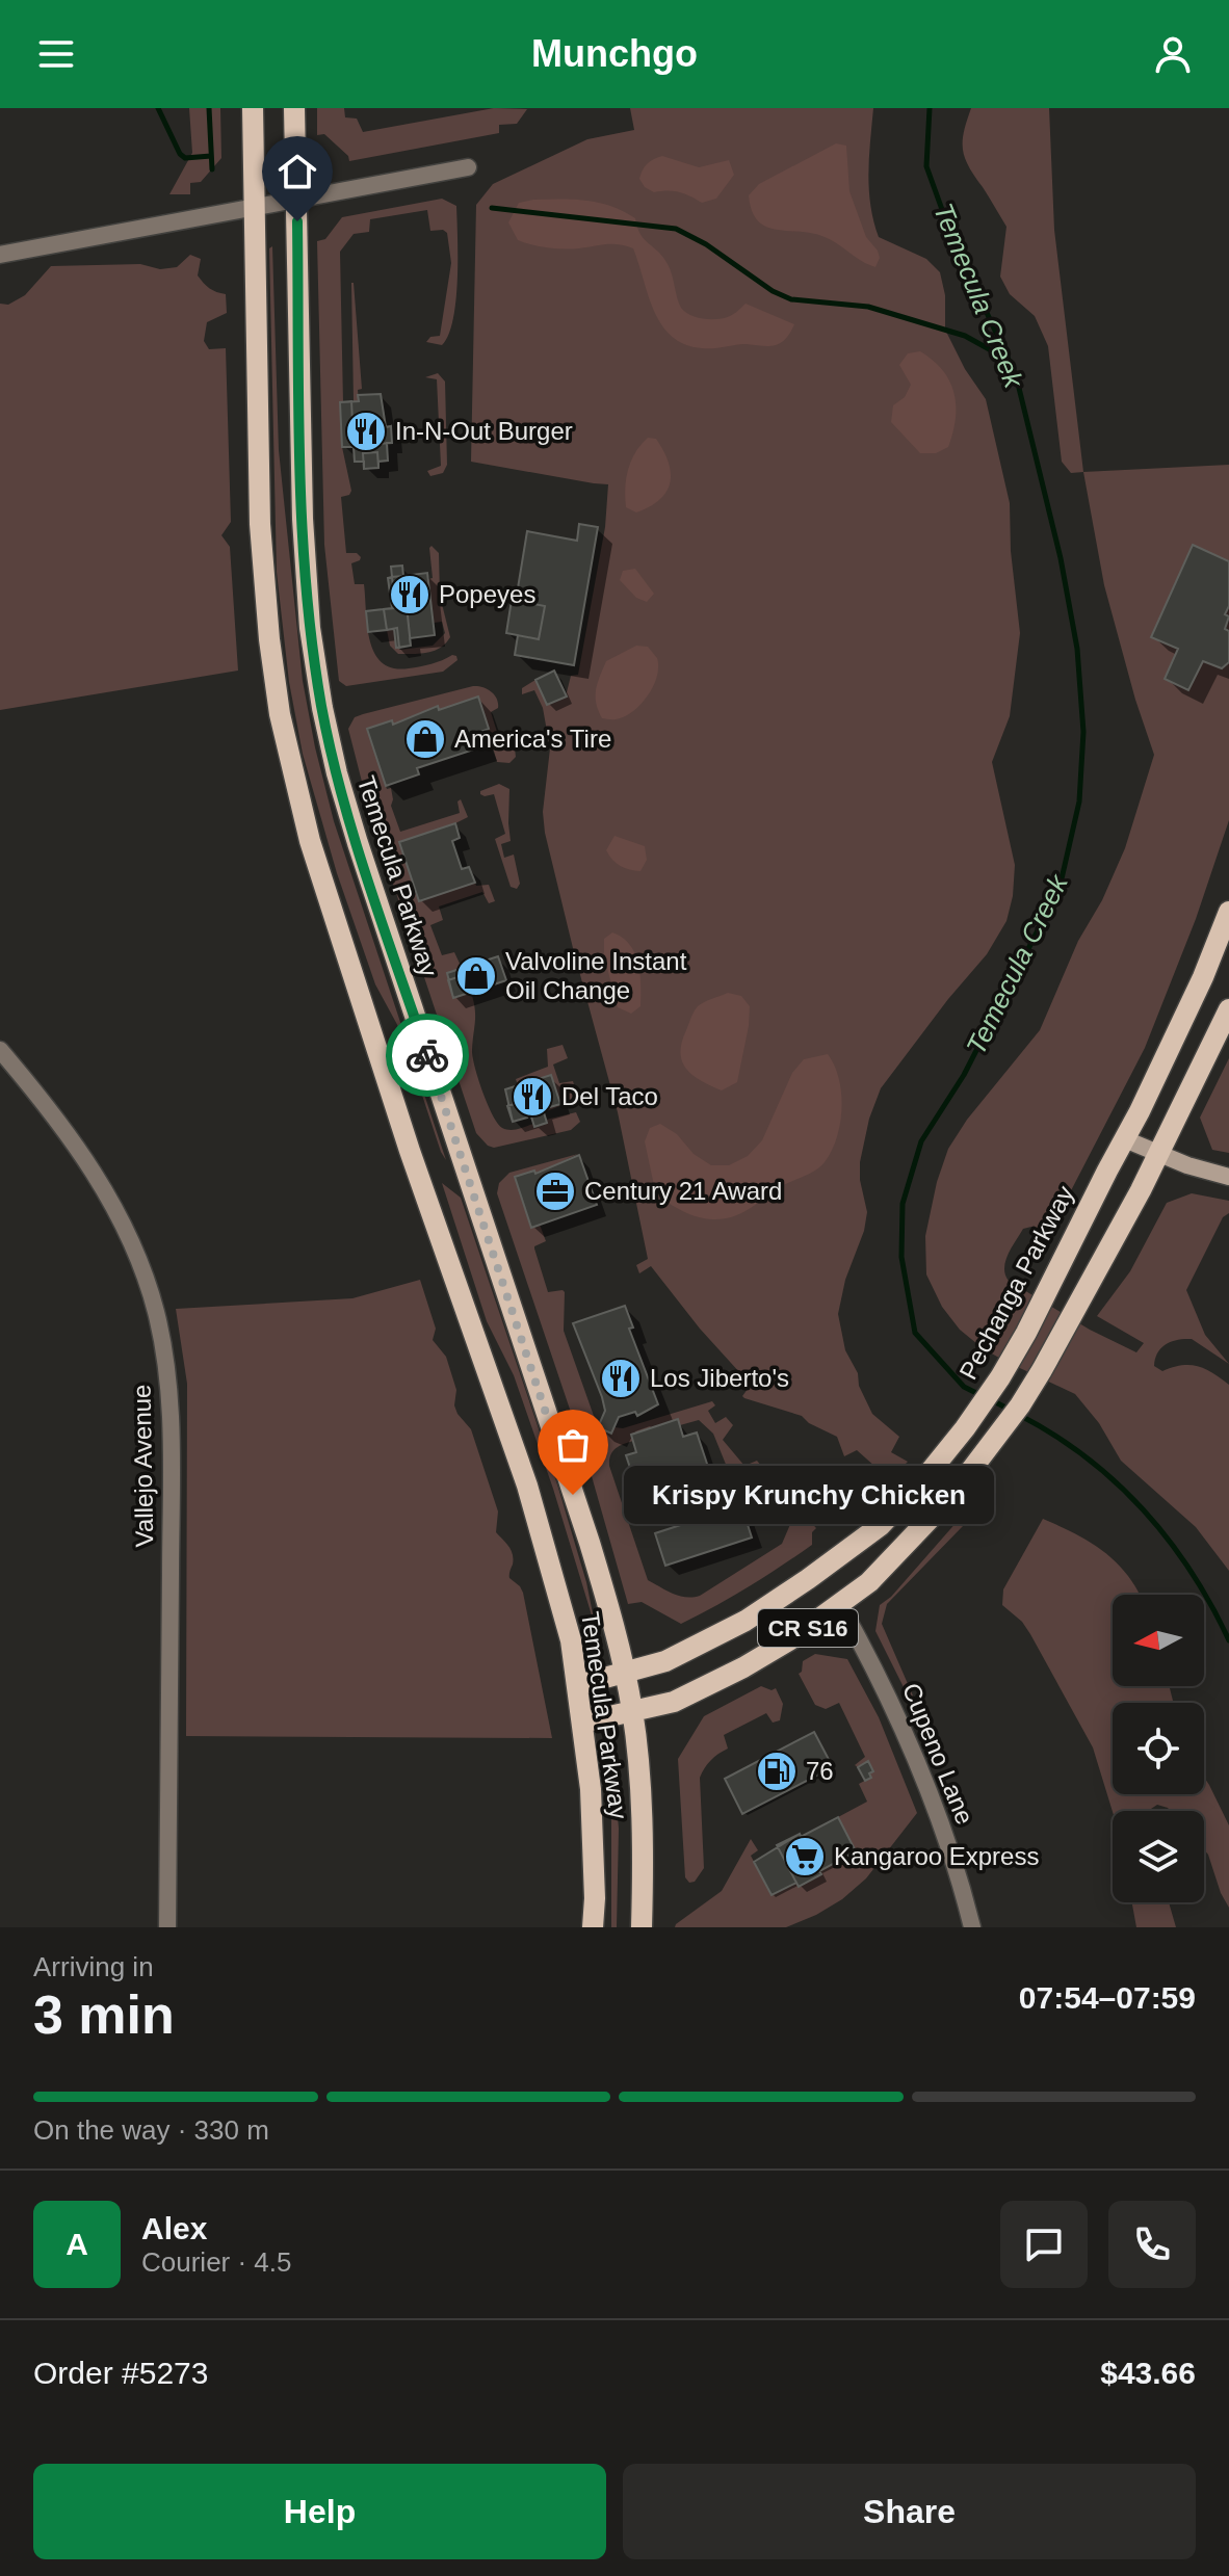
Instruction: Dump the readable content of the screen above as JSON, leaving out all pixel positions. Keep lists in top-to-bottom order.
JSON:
{
  "streets": {
    "main road": ["Temecula Parkway", "Pechanga Parkway", "CR S16"],
    "street": ["Vallejo Avenue", "Cupeno Lane"]
  },
  "crossings": [
    ["Temecula Parkway", "Pechanga Parkway"],
    ["Temecula Parkway", "CR S16"],
    ["CR S16", "Cupeno Lane"]
  ],
  "water": ["Temecula Creek"],
  "places": {
    "restaurant": [
      "In-N-Out Burger",
      "Popeyes",
      "Del Taco",
      "Los Jiberto's"
    ],
    "shop": ["America's Tire", "Valvoline Instant Oil Change"],
    "office": ["Century 21 Award"],
    "other": ["Krispy Krunchy Chicken"],
    "fuel station": ["76"],
    "supermarket": ["Kangaroo Express"]
  },
  "north": "left",
  "page": {
    "header": "Munchgo",
    "bubble": "Krispy Krunchy Chicken",
    "heading": ["3 min", "Arriving in", "07:54–07:59"],
    "panel": [
      "Alex",
      "Courier · 4.5",
      "Order #5273",
      "$43.66"
    ],
    "bar": "On the way · 330 m",
    "round": "A",
    "buttons": ["Help", "Share"]
  }
}
